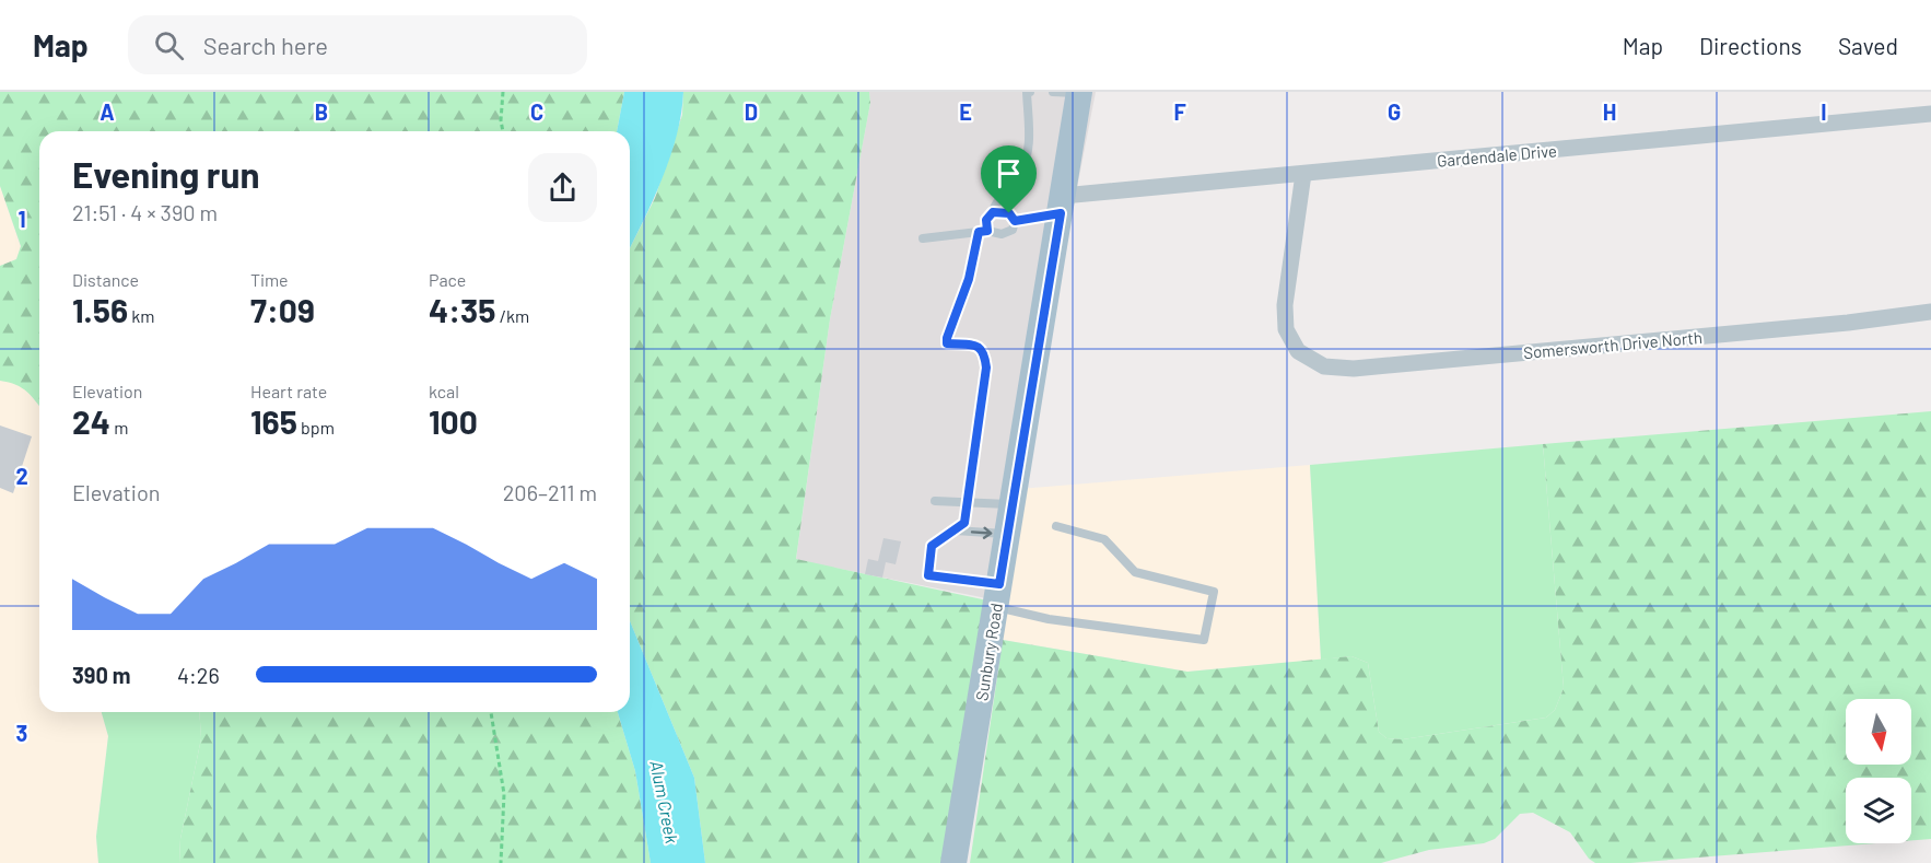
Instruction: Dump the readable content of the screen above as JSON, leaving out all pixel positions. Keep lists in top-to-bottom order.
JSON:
{
  "streets": {
    "main road": ["Sunbury Road"],
    "street": ["Gardendale Drive", "Somersworth Drive North"]
  },
  "crossings": [
    ["Gardendale Drive", "Somersworth Drive North"],
    ["Gardendale Drive", "Sunbury Road"]
  ],
  "water": ["Alum Creek"],
  "north": "bottom",
  "page": {
    "header": "Map",
    "search": "Search here",
    "nav": ["Map", "Directions", "Saved"],
    "heading": ["Evening run", "21:51 · 4 × 390 m"],
    "stats": [
      ["Distance", "1.56 km"],
      ["Time", "7:09"],
      ["Pace", "4:35 /km"],
      ["Elevation", "24 m"],
      ["Heart rate", "165 bpm"],
      ["kcal", "100"]
    ],
    "chart": ["Elevation", "206–211 m"],
    "list": [
      {
        "name": "390 m",
        "note": "4:26"
      }
    ]
  },
  "grid": {
    "columns": [
      "A",
      "B",
      "C",
      "D",
      "E",
      "F",
      "G",
      "H",
      "I"
    ],
    "rows": ["1", "2", "3"]
  }
}
